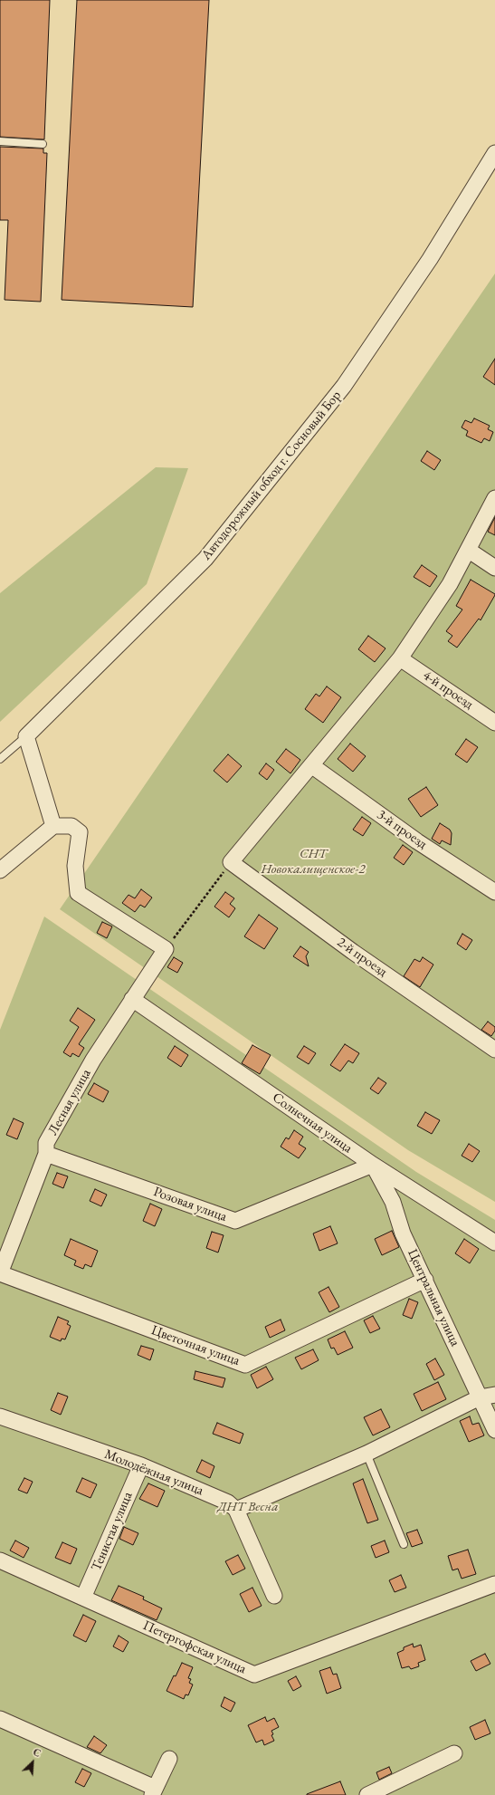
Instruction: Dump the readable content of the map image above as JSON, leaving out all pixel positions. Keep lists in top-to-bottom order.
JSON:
{
  "streets": {
    "street": [
      "Автодорожный обход г. Сосновый Бор",
      "4-й проезд",
      "3-й проезд",
      "2-й проезд",
      "Лесная улица",
      "Солнечная улица",
      "Розовая улица",
      "Центральная улица",
      "Цветочная улица",
      "Молодёжная улица",
      "Тенистая улица",
      "Петергофская улица"
    ]
  },
  "crossings": [
    ["Лесная улица", "Солнечная улица"],
    ["Лесная улица", "Розовая улица"],
    ["Лесная улица", "Цветочная улица"],
    ["Солнечная улица", "Розовая улица"],
    ["Солнечная улица", "Центральная улица"],
    ["Розовая улица", "Центральная улица"],
    ["Центральная улица", "Цветочная улица"],
    ["Молодёжная улица", "Тенистая улица"],
    ["Тенистая улица", "Петергофская улица"]
  ],
  "parks": ["СНТ Новокалищенское-2", "ДНТ Весна"],
  "north": "top right"
}
